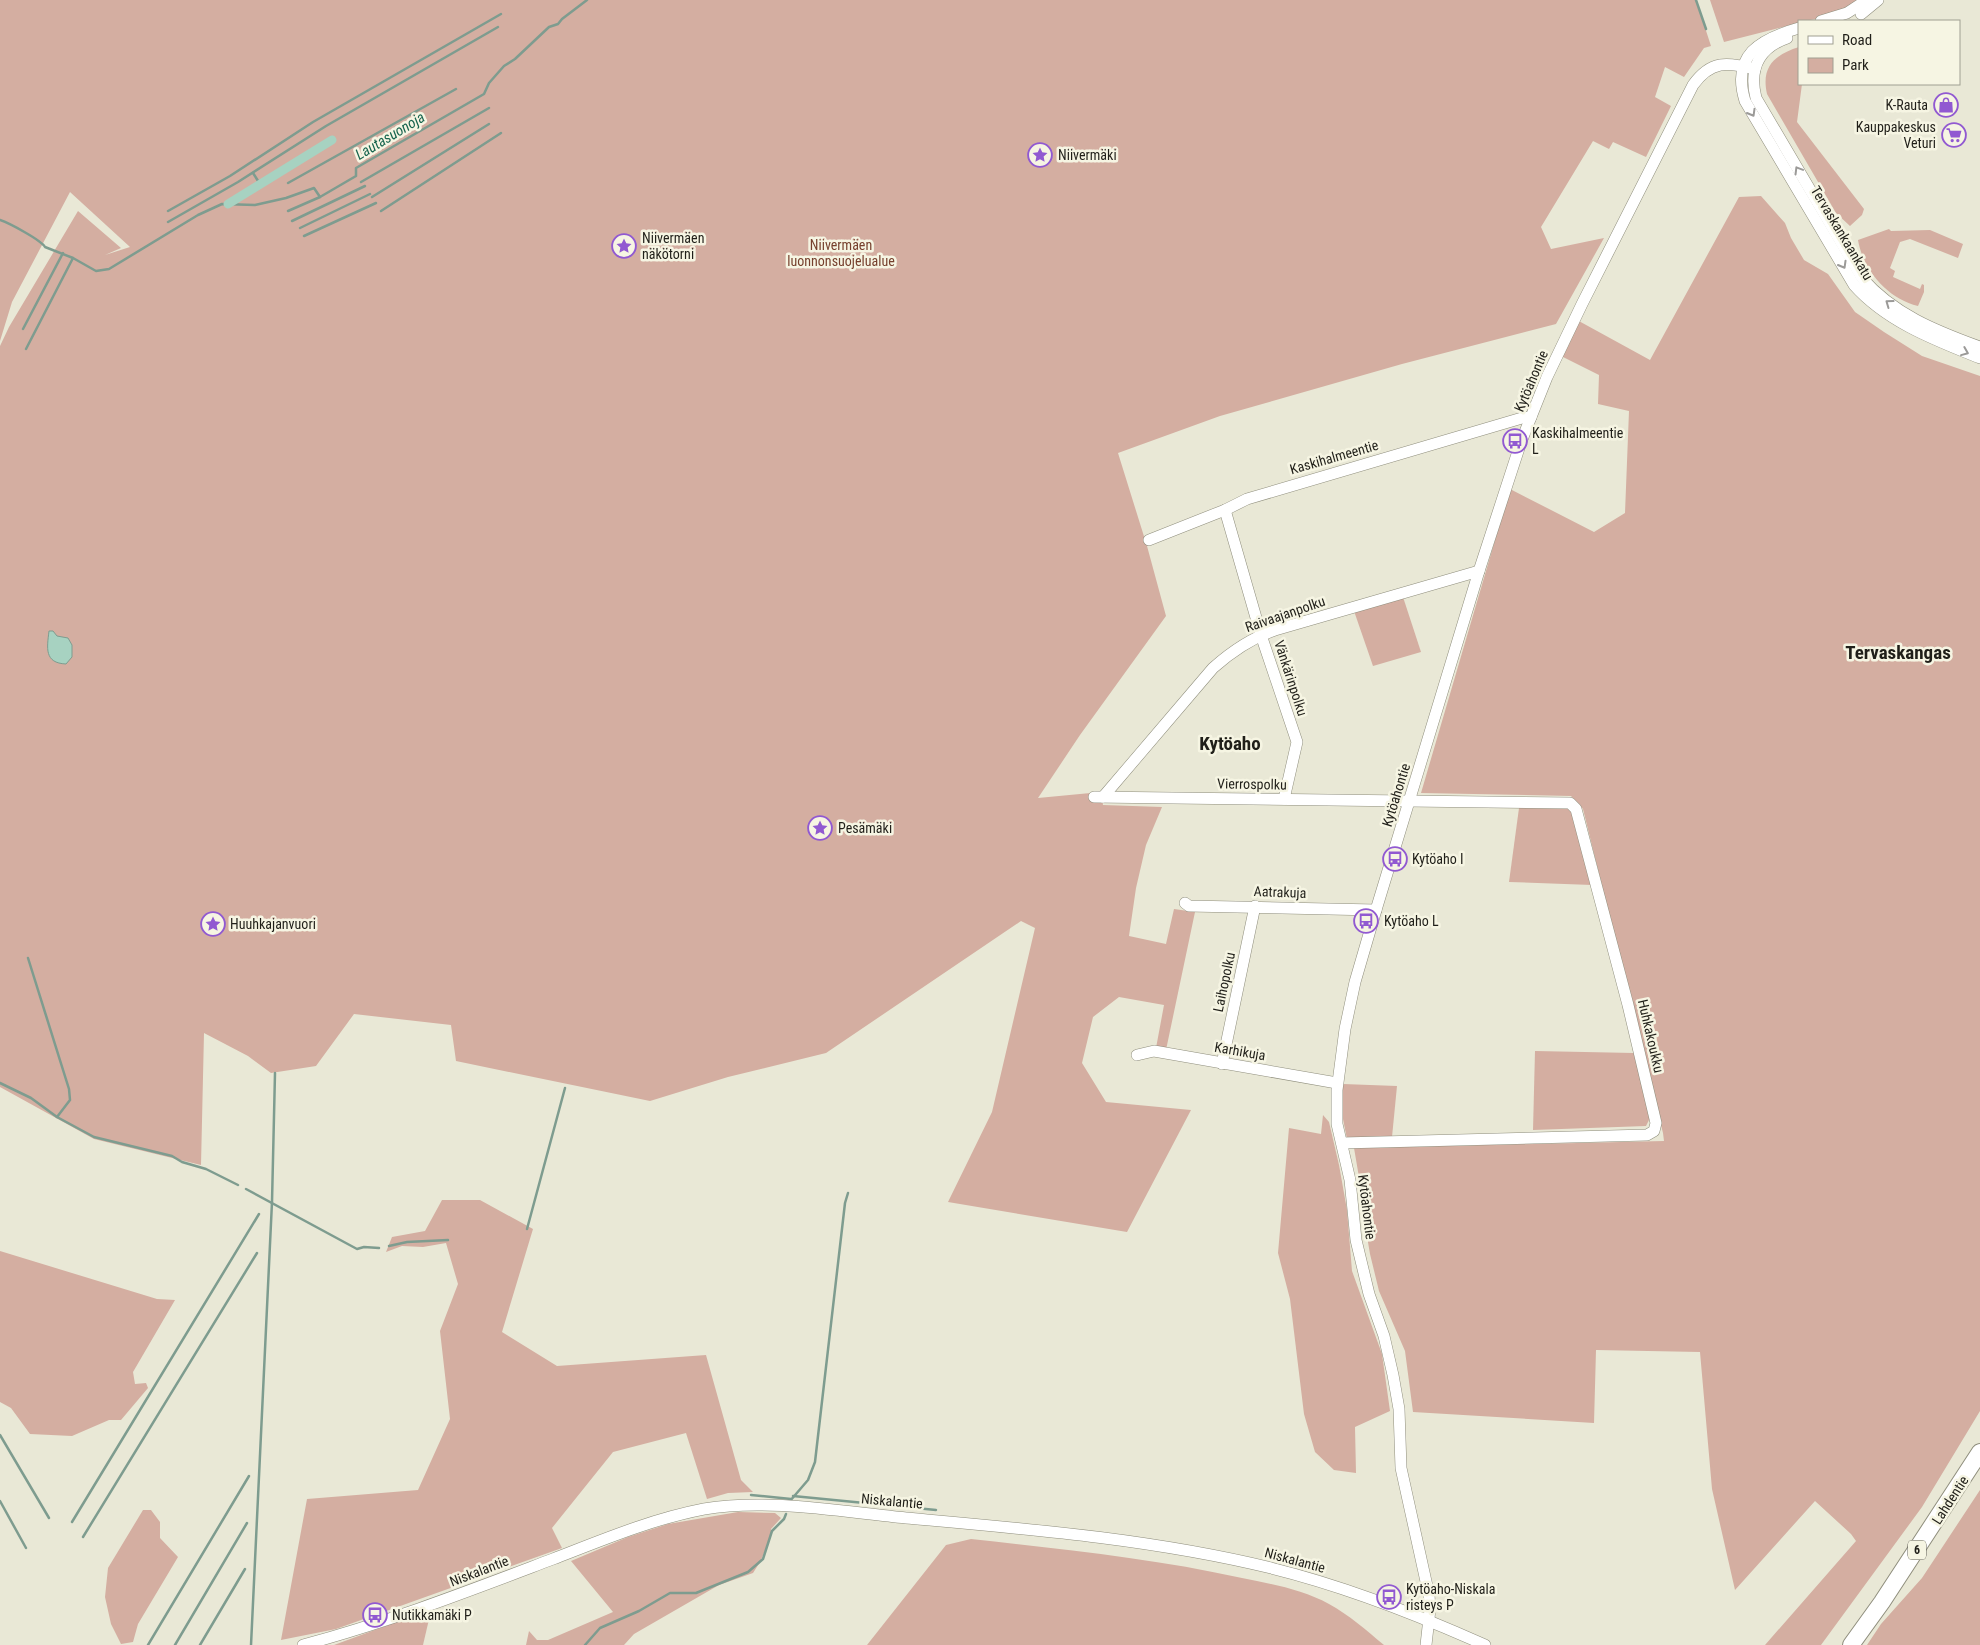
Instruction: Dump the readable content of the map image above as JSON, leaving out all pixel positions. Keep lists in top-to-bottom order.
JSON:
{
  "streets": {
    "highway": ["Lahdentie", "6"],
    "street": [
      "Tervaskankaankatu",
      "Kytöahontie",
      "Kaskihalmeentie",
      "Raivaajanpolku",
      "Vänkärinpolku",
      "Vierrospolku",
      "Aatrakuja",
      "Laihopolku",
      "Huhkakoukku",
      "Karhikuja",
      "Niskalantie"
    ]
  },
  "crossings": [
    ["Tervaskankaankatu", "Kytöahontie"],
    ["Kytöahontie", "Kaskihalmeentie"],
    ["Kytöahontie", "Raivaajanpolku"],
    ["Kytöahontie", "Vierrospolku"],
    ["Kytöahontie", "Aatrakuja"],
    ["Kytöahontie", "Huhkakoukku"],
    ["Kytöahontie", "Karhikuja"],
    ["Kytöahontie", "Niskalantie"],
    ["Kaskihalmeentie", "Vänkärinpolku"],
    ["Raivaajanpolku", "Vänkärinpolku"],
    ["Raivaajanpolku", "Vierrospolku"],
    ["Vänkärinpolku", "Vierrospolku"],
    ["Vierrospolku", "Huhkakoukku"],
    ["Aatrakuja", "Laihopolku"],
    ["Laihopolku", "Karhikuja"]
  ],
  "districts": ["Tervaskangas", "Kytöaho"],
  "water": ["Lautasuonoja"],
  "parks": ["Niivermäen luonnonsuojelualue"],
  "places": {
    "shop": ["K-Rauta"],
    "supermarket": ["Kauppakeskus Veturi"],
    "place": [
      "Niivermäki",
      "Niivermäen näkötorni",
      "Pesämäki",
      "Huuhkajanvuori"
    ],
    "bus stop": [
      "Kaskihalmeentie L",
      "Kytöaho I",
      "Kytöaho L",
      "Kytöaho-Niskala risteys P",
      "Nutikkamäki P"
    ]
  },
  "legend": ["Road", "Park"]
}
